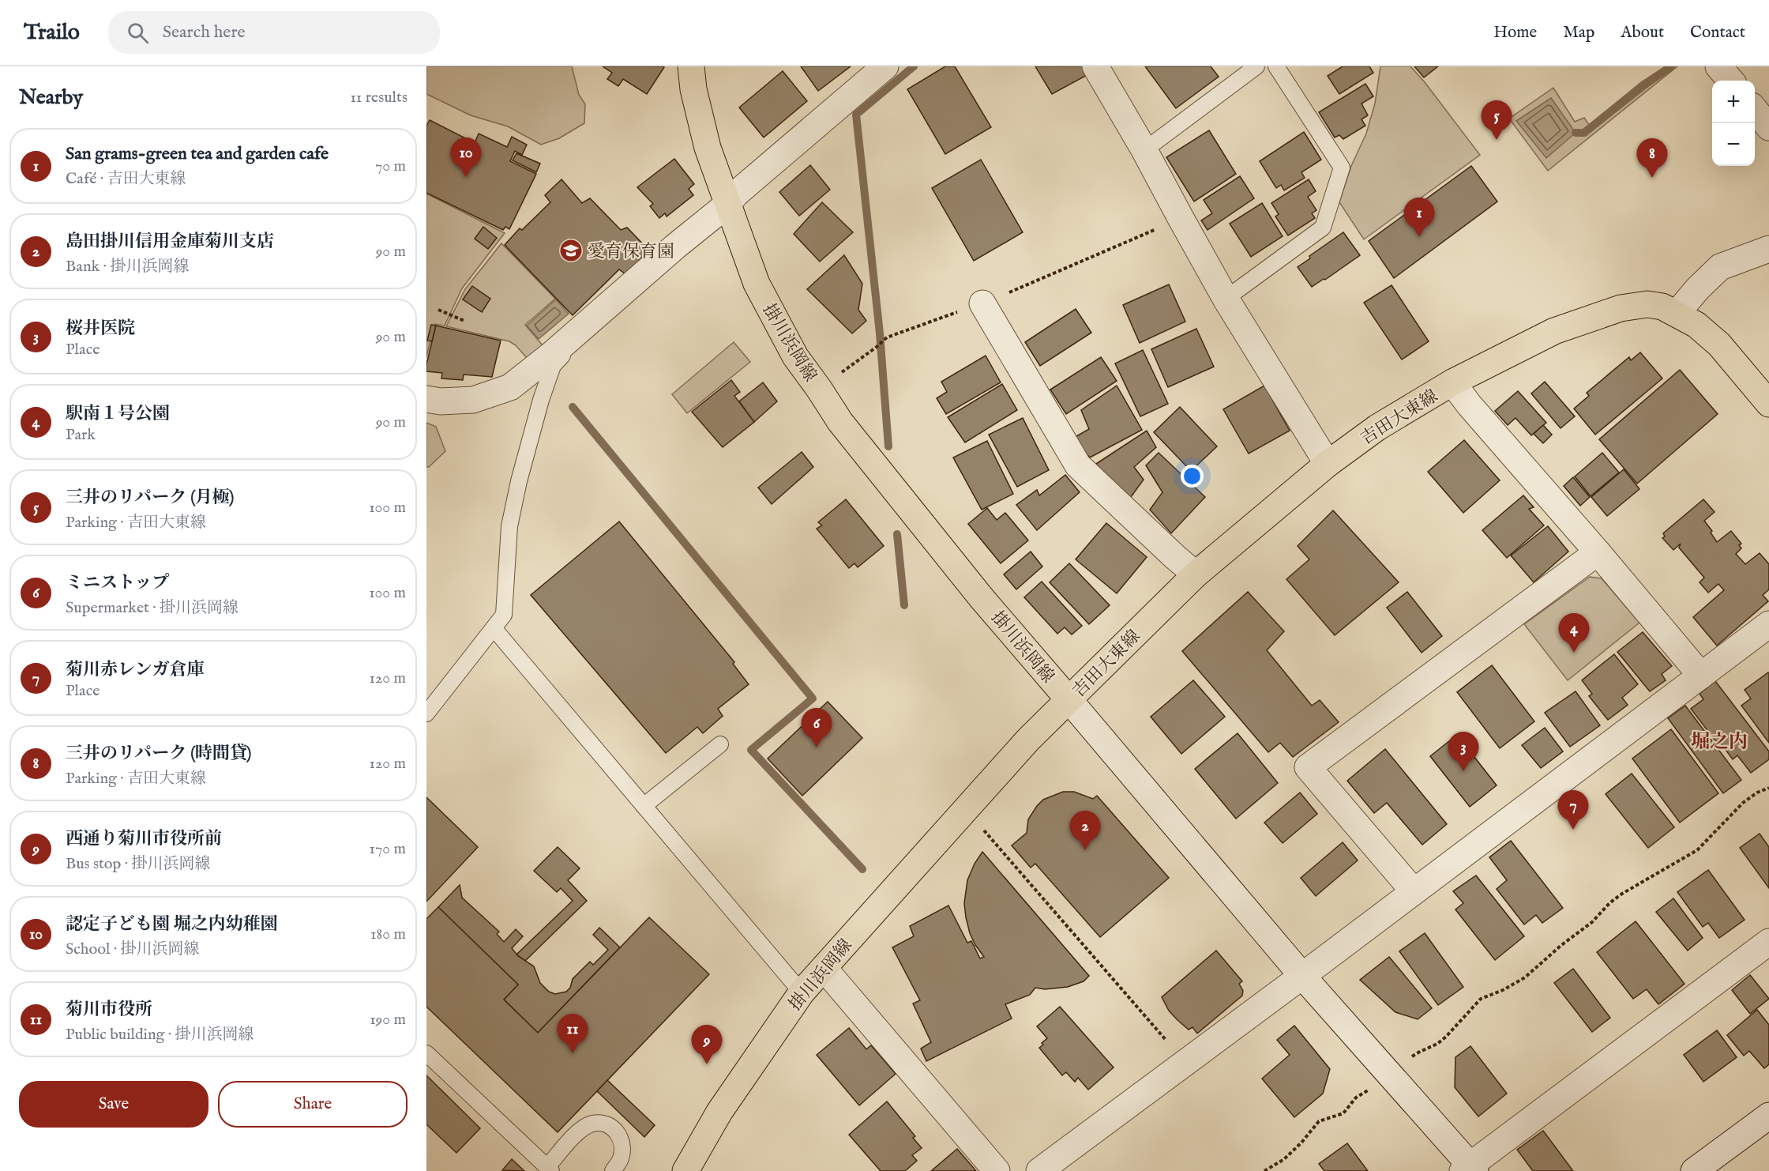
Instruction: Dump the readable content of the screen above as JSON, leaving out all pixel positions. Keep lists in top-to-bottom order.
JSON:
{
  "streets": {
    "main road": ["掛川浜岡線", "吉田大東線"]
  },
  "crossings": [
    ["掛川浜岡線", "吉田大東線"]
  ],
  "districts": ["堀之内"],
  "places": {
    "school or university": ["愛育保育園"]
  },
  "page": {
    "header": "Trailo",
    "search": "Search here",
    "nav": [
      "Home",
      "Map",
      "About",
      "Contact"
    ],
    "heading": ["Nearby", "11 results"],
    "map_buttons": ["+", "−"],
    "pins": [
      "5",
      "10",
      "8",
      "1",
      "4",
      "6",
      "3",
      "7",
      "2",
      "11",
      "9"
    ],
    "list": [
      {
        "mark": "1",
        "name": "San grams-green tea and garden cafe",
        "note": "Café · 吉田大東線",
        "value": "70 m"
      },
      {
        "mark": "2",
        "name": "島田掛川信用金庫菊川支店",
        "note": "Bank · 掛川浜岡線",
        "value": "90 m"
      },
      {
        "mark": "3",
        "name": "桜井医院",
        "note": "Place",
        "value": "90 m"
      },
      {
        "mark": "4",
        "name": "駅南１号公園",
        "note": "Park",
        "value": "90 m"
      },
      {
        "mark": "5",
        "name": "三井のリパーク (月極)",
        "note": "Parking · 吉田大東線",
        "value": "100 m"
      },
      {
        "mark": "6",
        "name": "ミニストップ",
        "note": "Supermarket · 掛川浜岡線",
        "value": "100 m"
      },
      {
        "mark": "7",
        "name": "菊川赤レンガ倉庫",
        "note": "Place",
        "value": "120 m"
      },
      {
        "mark": "8",
        "name": "三井のリパーク (時間貸)",
        "note": "Parking · 吉田大東線",
        "value": "120 m"
      },
      {
        "mark": "9",
        "name": "西通り菊川市役所前",
        "note": "Bus stop · 掛川浜岡線",
        "value": "170 m"
      },
      {
        "mark": "10",
        "name": "認定子ども園 堀之内幼稚園",
        "note": "School · 掛川浜岡線",
        "value": "180 m"
      },
      {
        "mark": "11",
        "name": "菊川市役所",
        "note": "Public building · 掛川浜岡線",
        "value": "190 m"
      }
    ],
    "buttons": ["Save", "Share"]
  }
}
